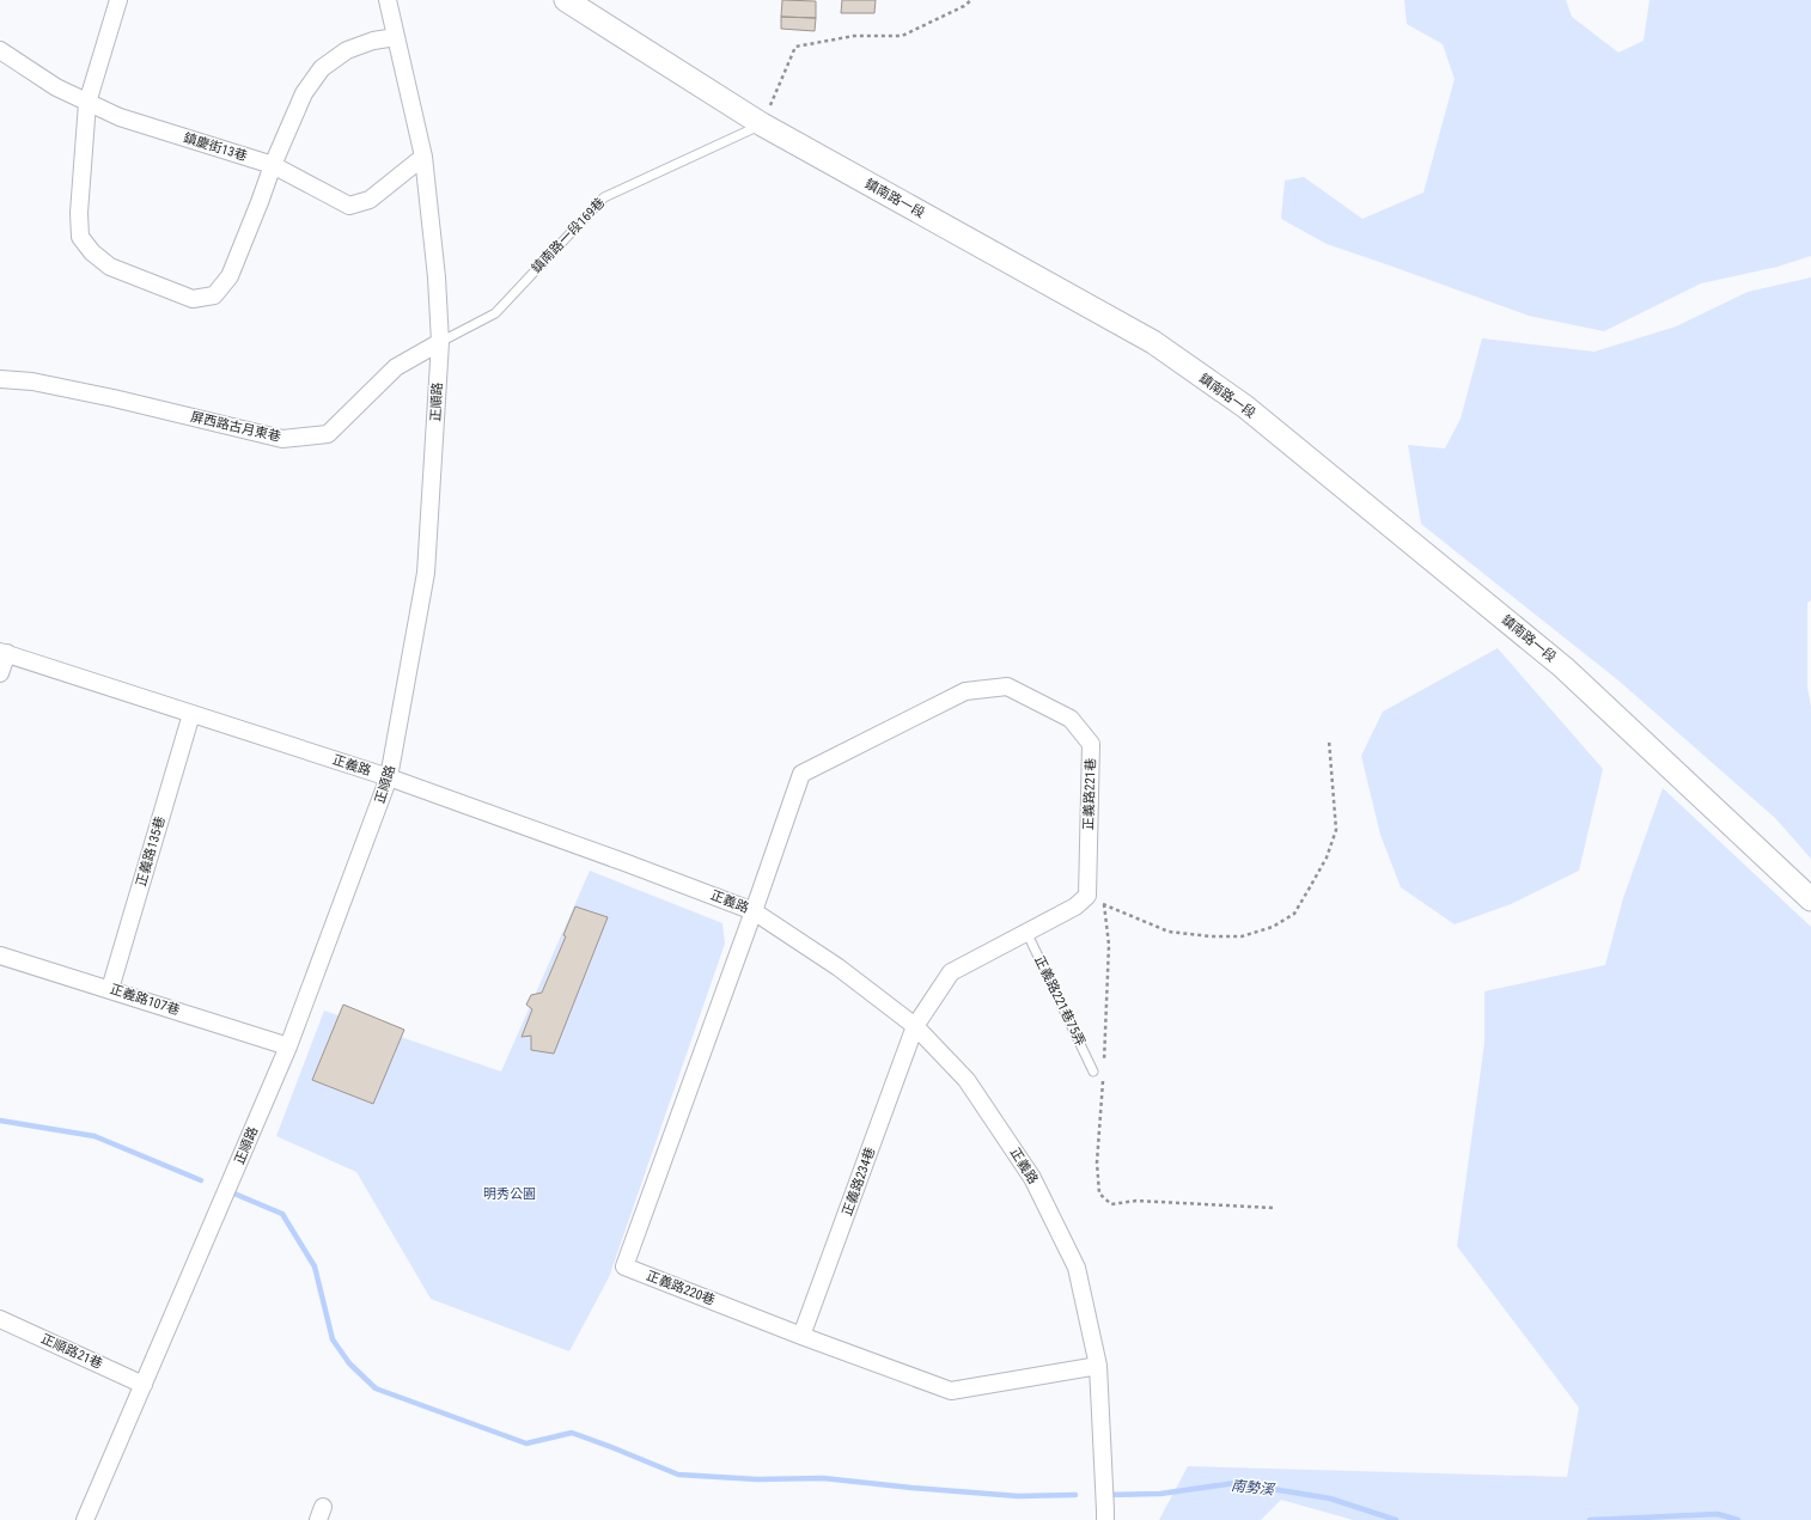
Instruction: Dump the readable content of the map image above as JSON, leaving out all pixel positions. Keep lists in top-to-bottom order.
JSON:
{
  "streets": {
    "street": [
      "鎮慶街13巷",
      "鎮南路一段",
      "正順路",
      "屏西路古月東巷",
      "正義路",
      "正義路221巷",
      "正義路135巷",
      "正義路107巷",
      "正義路234巷",
      "正義路220巷",
      "正順路21巷"
    ],
    "lane": ["鎮南路一段169巷", "正義路221巷75弄"]
  },
  "crossings": [
    ["鎮慶街13巷", "正順路"],
    ["鎮南路一段", "鎮南路一段169巷"],
    ["鎮南路一段169巷", "正順路"],
    ["鎮南路一段169巷", "屏西路古月東巷"],
    ["正順路", "屏西路古月東巷"],
    ["正順路", "正義路"],
    ["正順路", "正義路107巷"],
    ["正順路", "正順路21巷"],
    ["正義路", "正義路221巷"],
    ["正義路", "正義路135巷"],
    ["正義路", "正義路234巷"],
    ["正義路", "正義路220巷"],
    ["正義路221巷", "正義路220巷"],
    ["正義路135巷", "正義路107巷"],
    ["正義路234巷", "正義路220巷"]
  ],
  "water": ["南勢溪"],
  "parks": ["明秀公園"]
}
